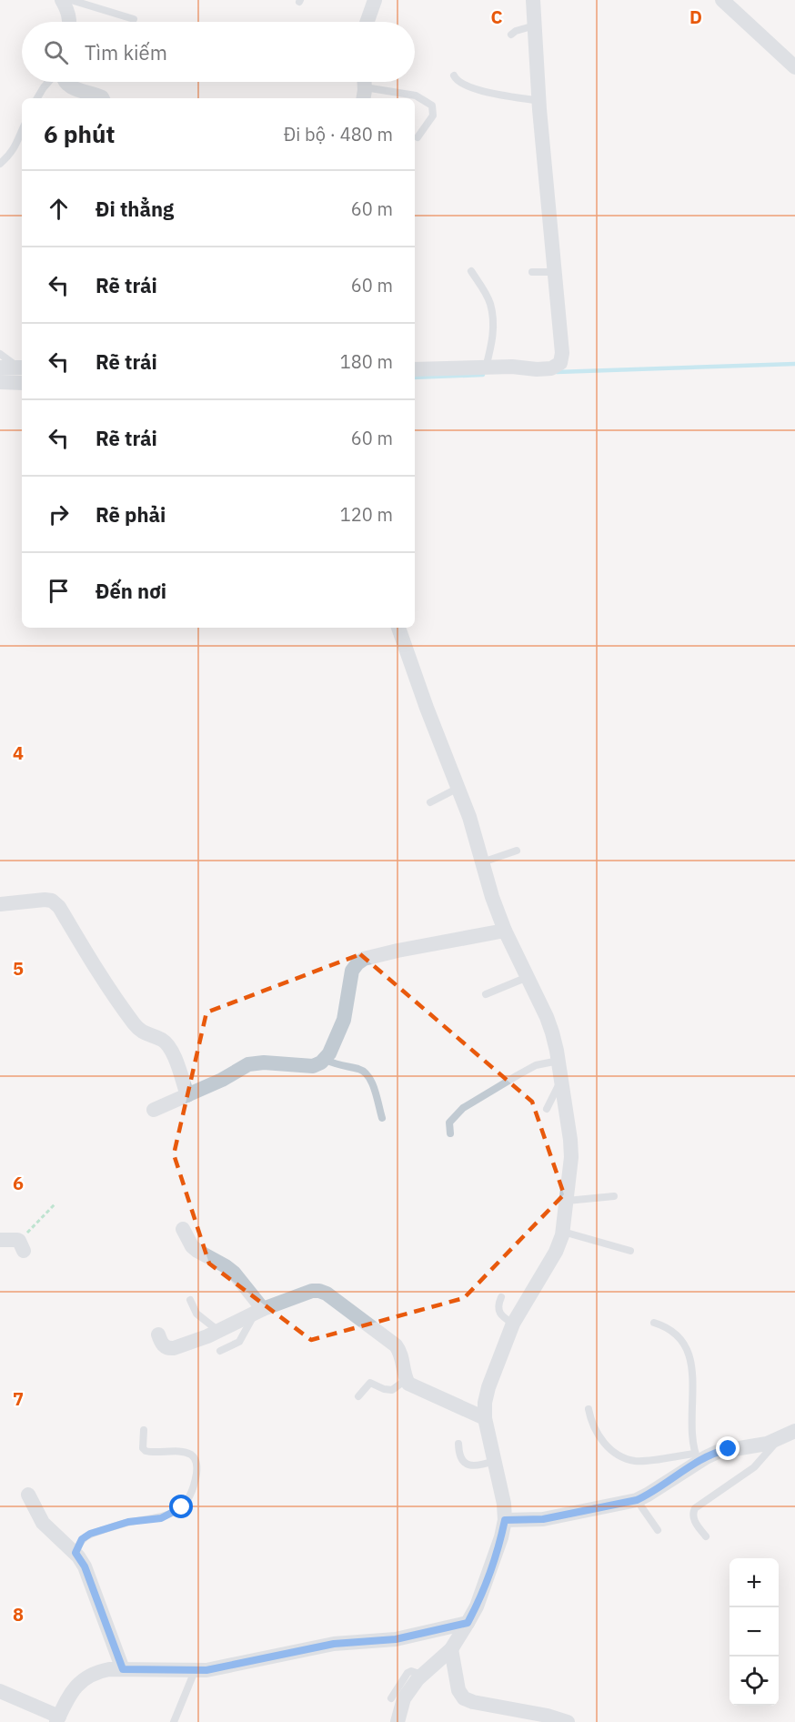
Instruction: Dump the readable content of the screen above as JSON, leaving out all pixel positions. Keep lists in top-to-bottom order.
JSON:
{
  "page": {
    "search": "Tìm kiếm",
    "heading": ["6 phút", "Đi bộ · 480 m"],
    "list": [
      ["Đi thẳng", "60 m"],
      ["Rẽ trái", "60 m"],
      ["Rẽ trái", "180 m"],
      ["Rẽ trái", "60 m"],
      ["Rẽ phải", "120 m"],
      "Đến nơi"
    ],
    "map_buttons": ["+", "−"]
  },
  "grid": {
    "columns": ["C", "D"],
    "rows": [
      "4",
      "5",
      "6",
      "7",
      "8"
    ]
  }
}
